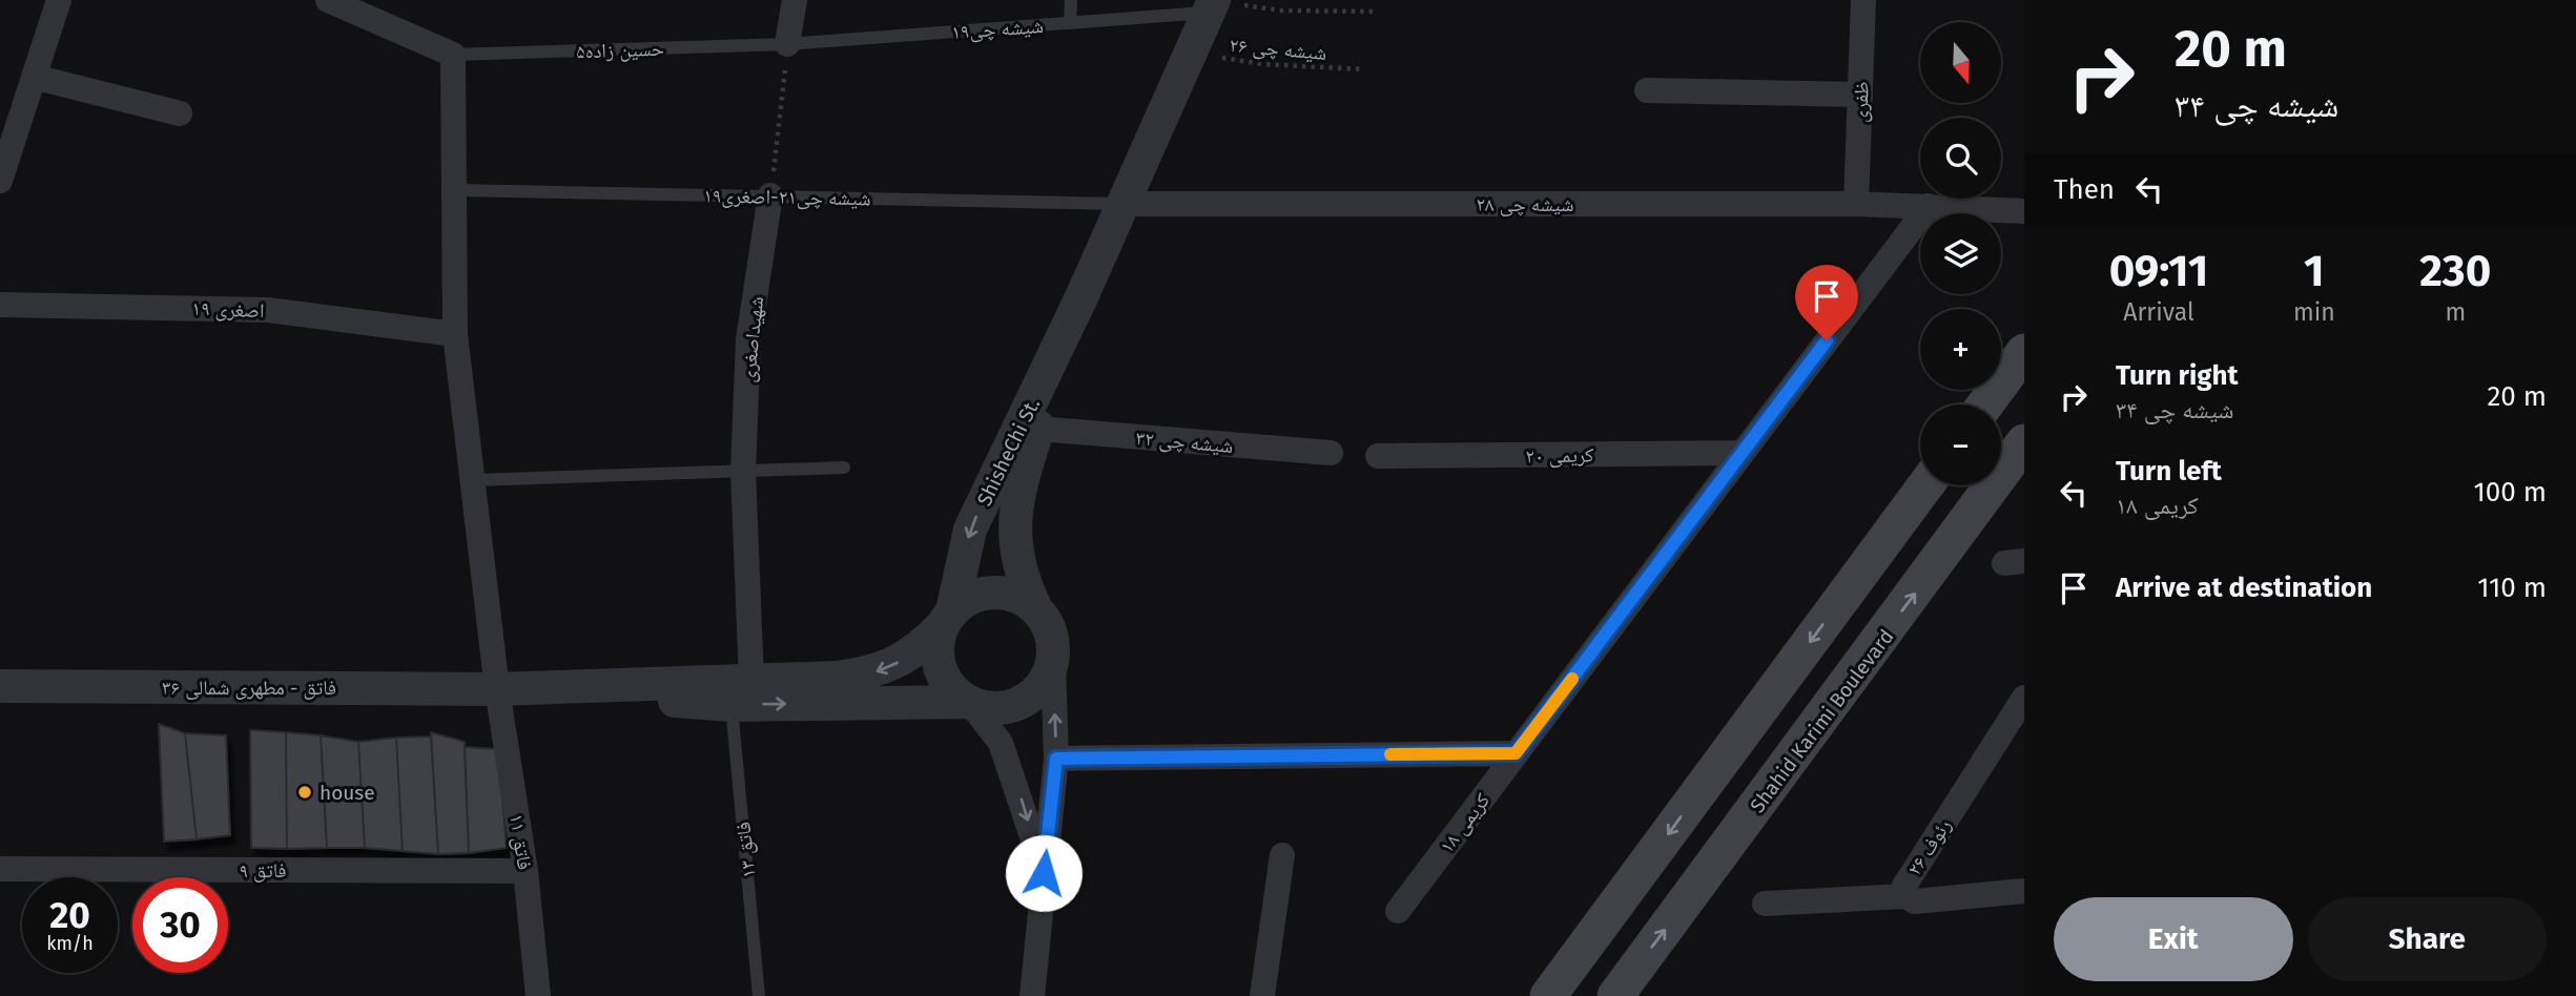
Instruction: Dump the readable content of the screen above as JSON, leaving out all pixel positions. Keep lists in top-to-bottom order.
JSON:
{
  "streets": {
    "main road": ["Shahid Karimi Boulevard"],
    "street": [
      "ظفری",
      "شیشه چی ۲۸",
      "اصغری ۱۹",
      "شهیداصغری",
      "شیشه چی ۳۲",
      "ShisheChi St.",
      "کریمی ۲۰",
      "فاتق - مطهری شمالی ۳۶",
      "کریمی ۱۸",
      "فاتق ۱۱",
      "رئوف ۲۶",
      "فاتق ۹"
    ],
    "lane": [
      "شیشه چی۱۹",
      "حسین زاده۵",
      "شیشه چی۲۱-اصغری۱۹",
      "فاتق ۱۳"
    ],
    "path": ["شیشه چی ۲۶"]
  },
  "crossings": [
    ["شیشه چی۱۹", "حسین زاده۵"],
    ["شیشه چی۱۹", "ShisheChi St."],
    ["شیشه چی ۲۶", "ShisheChi St."],
    ["ظفری", "شیشه چی ۲۸"],
    ["شیشه چی۲۱-اصغری۱۹", "شیشه چی ۲۸"],
    ["شیشه چی۲۱-اصغری۱۹", "شهیداصغری"],
    ["شیشه چی۲۱-اصغری۱۹", "ShisheChi St."],
    ["شیشه چی ۲۸", "ShisheChi St."],
    ["شیشه چی ۲۸", "کریمی ۱۸"],
    ["شهیداصغری", "فاتق - مطهری شمالی ۳۶"],
    ["شهیداصغری", "فاتق ۱۳"],
    ["شیشه چی ۳۲", "ShisheChi St."],
    ["کریمی ۲۰", "کریمی ۱۸"],
    ["فاتق - مطهری شمالی ۳۶", "فاتق ۱۱"],
    ["فاتق - مطهری شمالی ۳۶", "فاتق ۱۳"],
    ["فاتق ۱۱", "فاتق ۹"]
  ],
  "places": ["house"],
  "north": "bottom",
  "page": {
    "turn": ["20 m", "شیشه چی ۳۴"],
    "map_buttons": ["+", "−"],
    "then": "Then",
    "eta": [
      "09:11",
      "Arrival",
      "1",
      "min",
      "230",
      "m"
    ],
    "list": [
      {
        "name": "Turn right",
        "note": "شیشه چی ۳۴",
        "value": "20 m"
      },
      {
        "name": "Turn left",
        "note": "کریمی ۱۸",
        "value": "100 m"
      },
      {
        "name": "Arrive at destination",
        "value": "110 m"
      }
    ],
    "speed": "20 km/h",
    "limit": "30",
    "buttons": ["Exit", "Share"]
  }
}
